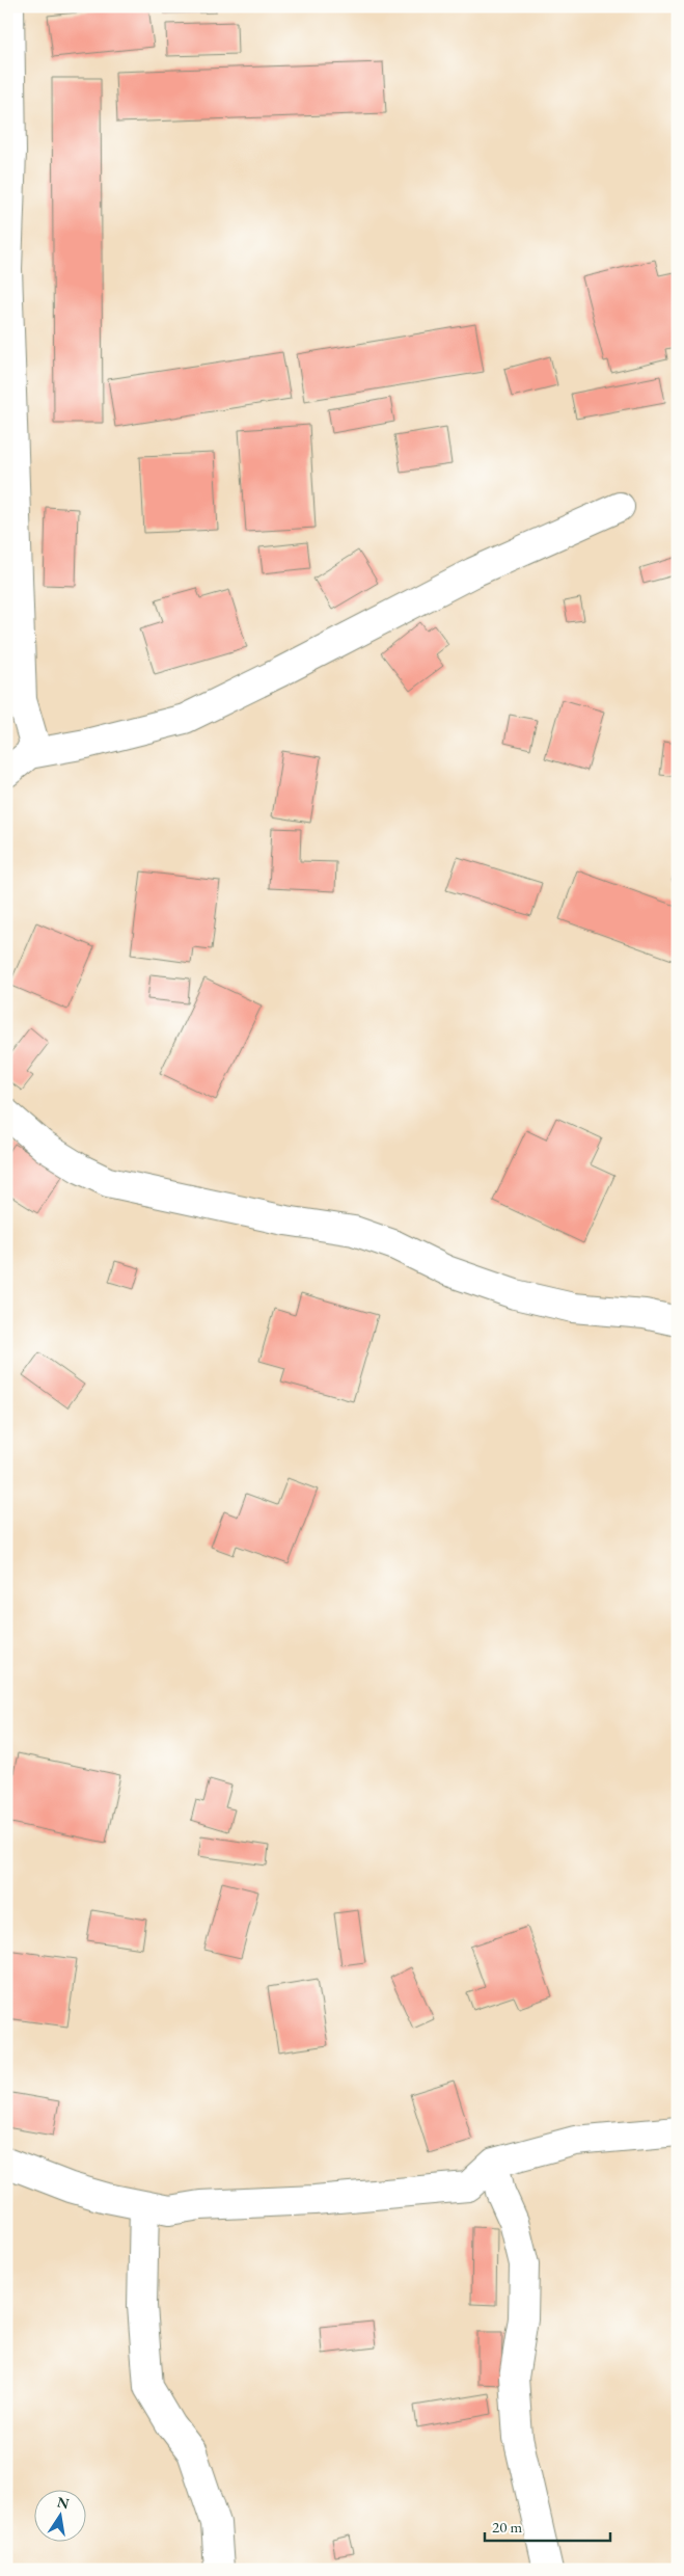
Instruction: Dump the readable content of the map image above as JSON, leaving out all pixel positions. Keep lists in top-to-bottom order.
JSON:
{
  "scale_bar": "20 m",
  "north": "top"
}
